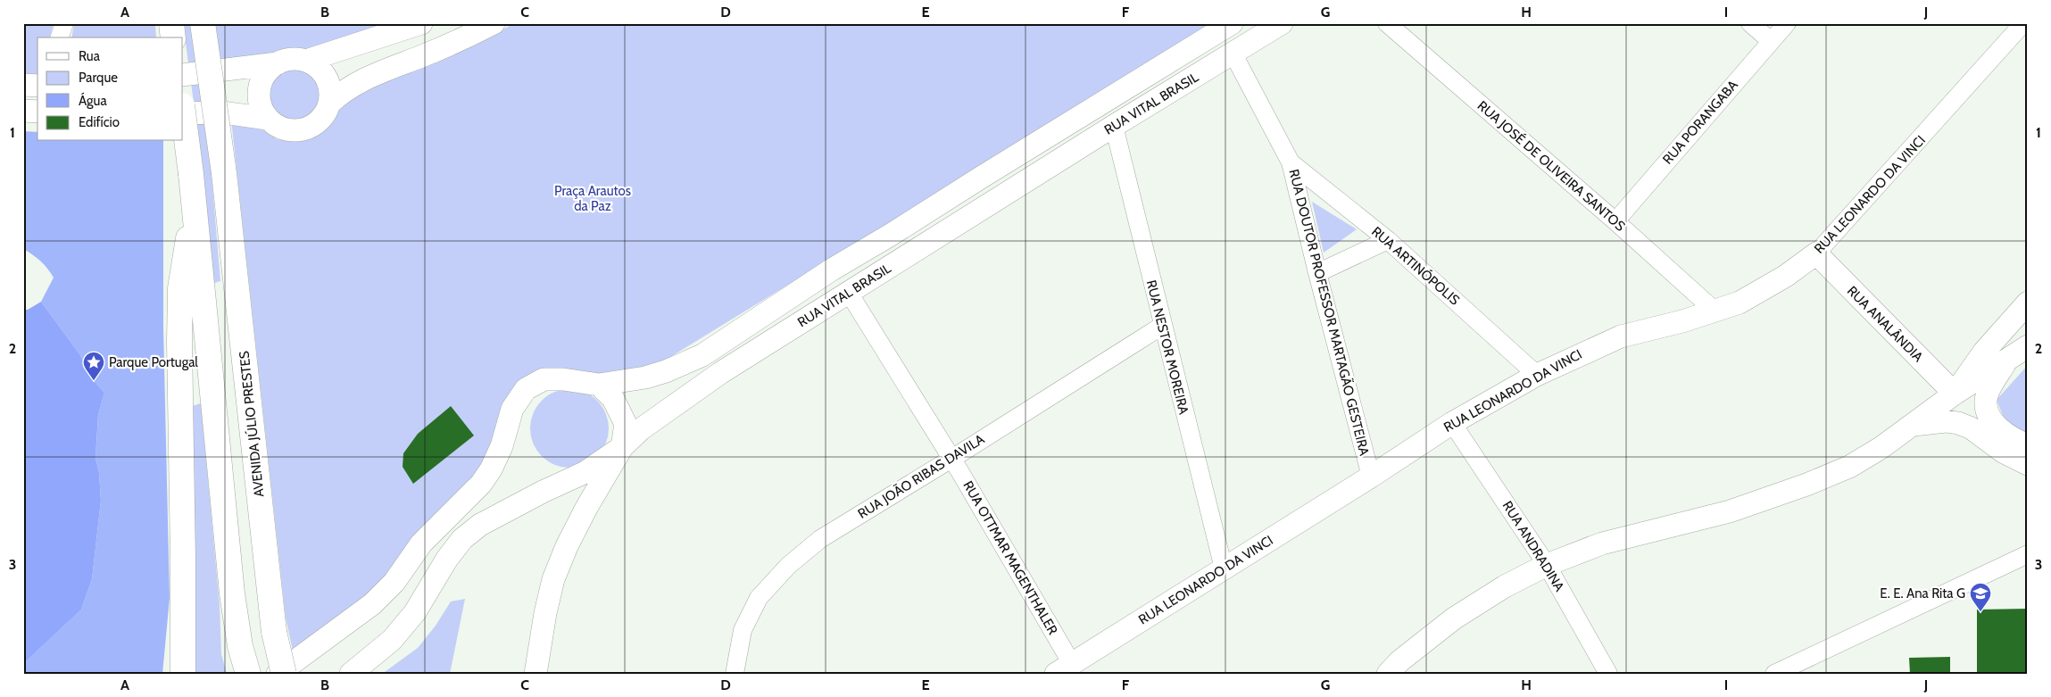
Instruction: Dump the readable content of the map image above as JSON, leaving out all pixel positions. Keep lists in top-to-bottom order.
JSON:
{
  "streets": {
    "highway": ["AVENIDA JÚLIO PRESTES"],
    "main road": ["RUA VITAL BRASIL", "RUA LEONARDO DA VINCI", "RUA ANALÂNDIA"],
    "street": [
      "RUA PORANGABA",
      "RUA JOSÉ DE OLIVEIRA SANTOS",
      "RUA ARTINÓPOLIS",
      "RUA DOUTOR PROFESSOR MARTAGÃO GESTEIRA",
      "RUA NESTOR MOREIRA",
      "RUA JOÃO RIBAS DAVILA",
      "RUA ANDRADINA",
      "RUA OTTMAR MAGENTHALER"
    ]
  },
  "crossings": [
    ["RUA VITAL BRASIL", "RUA DOUTOR PROFESSOR MARTAGÃO GESTEIRA"],
    ["RUA VITAL BRASIL", "RUA NESTOR MOREIRA"],
    ["RUA VITAL BRASIL", "RUA OTTMAR MAGENTHALER"],
    ["RUA PORANGABA", "RUA JOSÉ DE OLIVEIRA SANTOS"],
    ["RUA JOSÉ DE OLIVEIRA SANTOS", "RUA LEONARDO DA VINCI"],
    ["RUA LEONARDO DA VINCI", "RUA ARTINÓPOLIS"],
    ["RUA LEONARDO DA VINCI", "RUA DOUTOR PROFESSOR MARTAGÃO GESTEIRA"],
    ["RUA LEONARDO DA VINCI", "RUA ANALÂNDIA"],
    ["RUA LEONARDO DA VINCI", "RUA NESTOR MOREIRA"],
    ["RUA LEONARDO DA VINCI", "RUA ANDRADINA"],
    ["RUA LEONARDO DA VINCI", "RUA OTTMAR MAGENTHALER"],
    ["RUA ARTINÓPOLIS", "RUA DOUTOR PROFESSOR MARTAGÃO GESTEIRA"],
    ["RUA NESTOR MOREIRA", "RUA JOÃO RIBAS DAVILA"],
    ["RUA JOÃO RIBAS DAVILA", "RUA OTTMAR MAGENTHALER"]
  ],
  "parks": ["Praça Arautos da Paz"],
  "places": {
    "place": ["Parque Portugal"],
    "school or university": ["E. E. Ana Rita G"]
  },
  "legend": [
    "Rua",
    "Parque",
    "Água",
    "Edifício"
  ],
  "grid": {
    "columns": [
      "A",
      "B",
      "C",
      "D",
      "E",
      "F",
      "G",
      "H",
      "I",
      "J"
    ],
    "rows": ["1", "2", "3"]
  }
}
